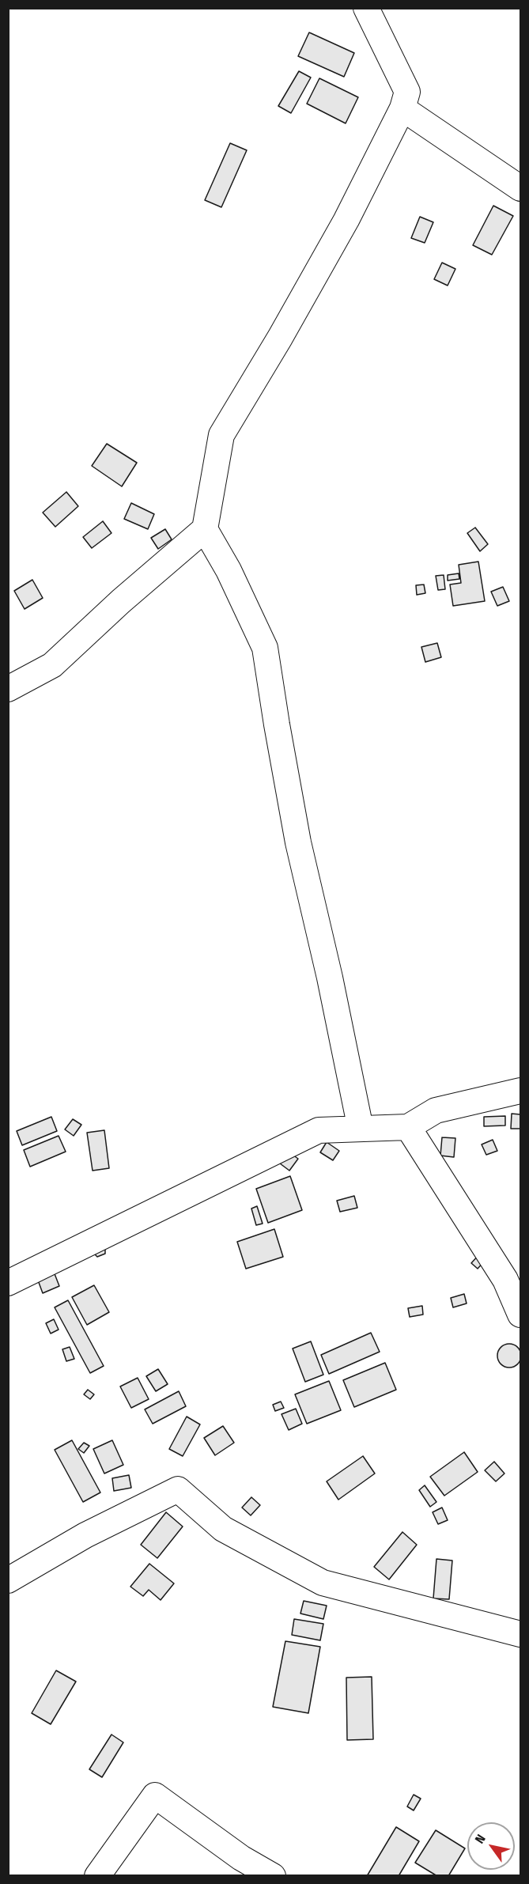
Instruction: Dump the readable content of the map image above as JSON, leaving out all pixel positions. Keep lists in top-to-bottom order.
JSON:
{
  "north": "top left"
}
